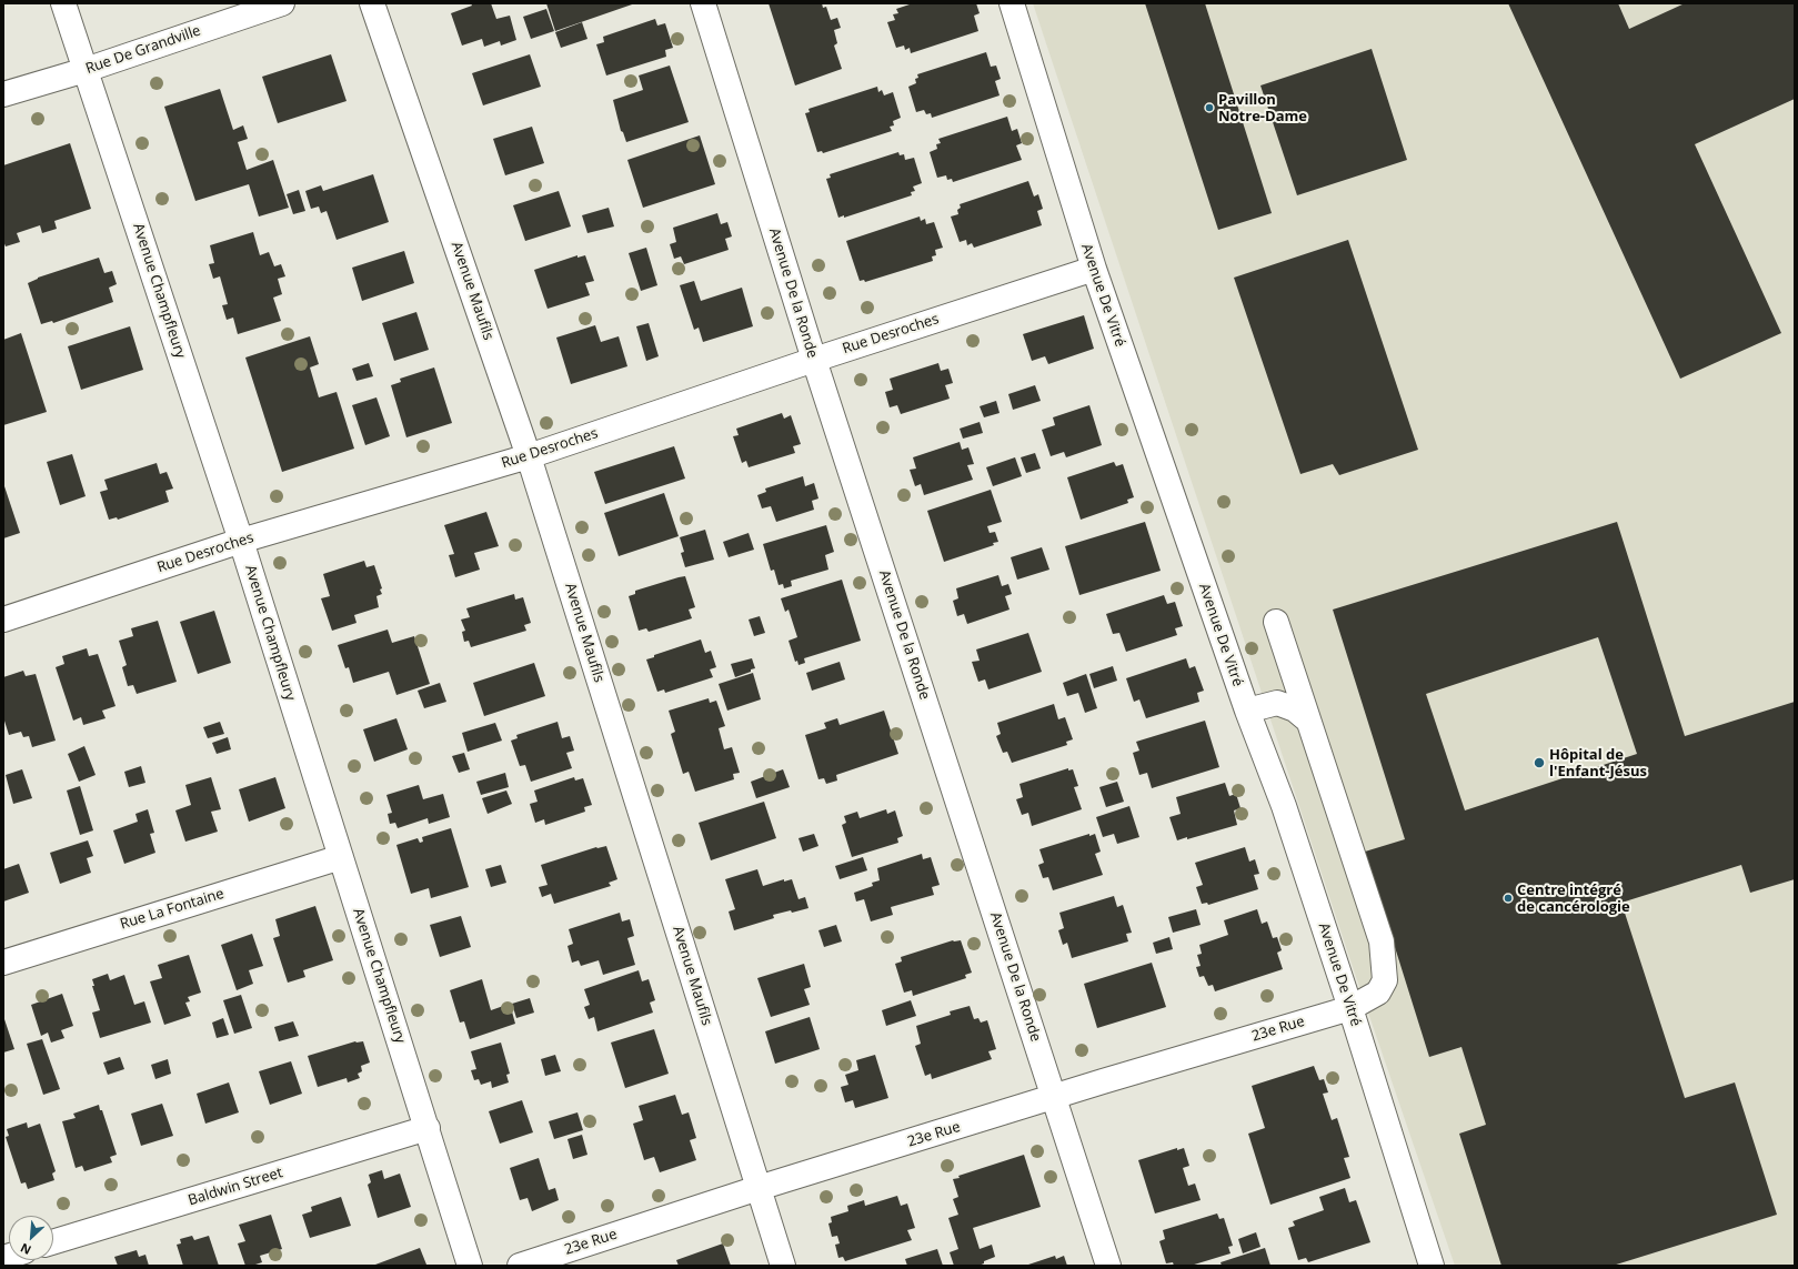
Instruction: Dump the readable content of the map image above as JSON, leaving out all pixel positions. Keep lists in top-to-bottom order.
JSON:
{
  "streets": {
    "street": [
      "Rue De Grandville",
      "Avenue Champfleury",
      "Avenue Maufils",
      "Avenue De la Ronde",
      "Avenue De Vitré",
      "Rue Desroches",
      "Rue La Fontaine",
      "23e Rue",
      "Baldwin Street"
    ]
  },
  "crossings": [
    ["Rue De Grandville", "Avenue Champfleury"],
    ["Avenue Champfleury", "Rue Desroches"],
    ["Avenue Champfleury", "Rue La Fontaine"],
    ["Avenue Champfleury", "Baldwin Street"],
    ["Avenue Maufils", "Rue Desroches"],
    ["Avenue Maufils", "23e Rue"],
    ["Avenue De la Ronde", "Rue Desroches"],
    ["Avenue De la Ronde", "23e Rue"],
    ["Avenue De Vitré", "Rue Desroches"],
    ["Avenue De Vitré", "23e Rue"]
  ],
  "places": ["Pavillon Notre-Dame", "Hôpital de l'Enfant-Jésus", "Centre intégré de cancérologie"],
  "north": "bottom left"
}
